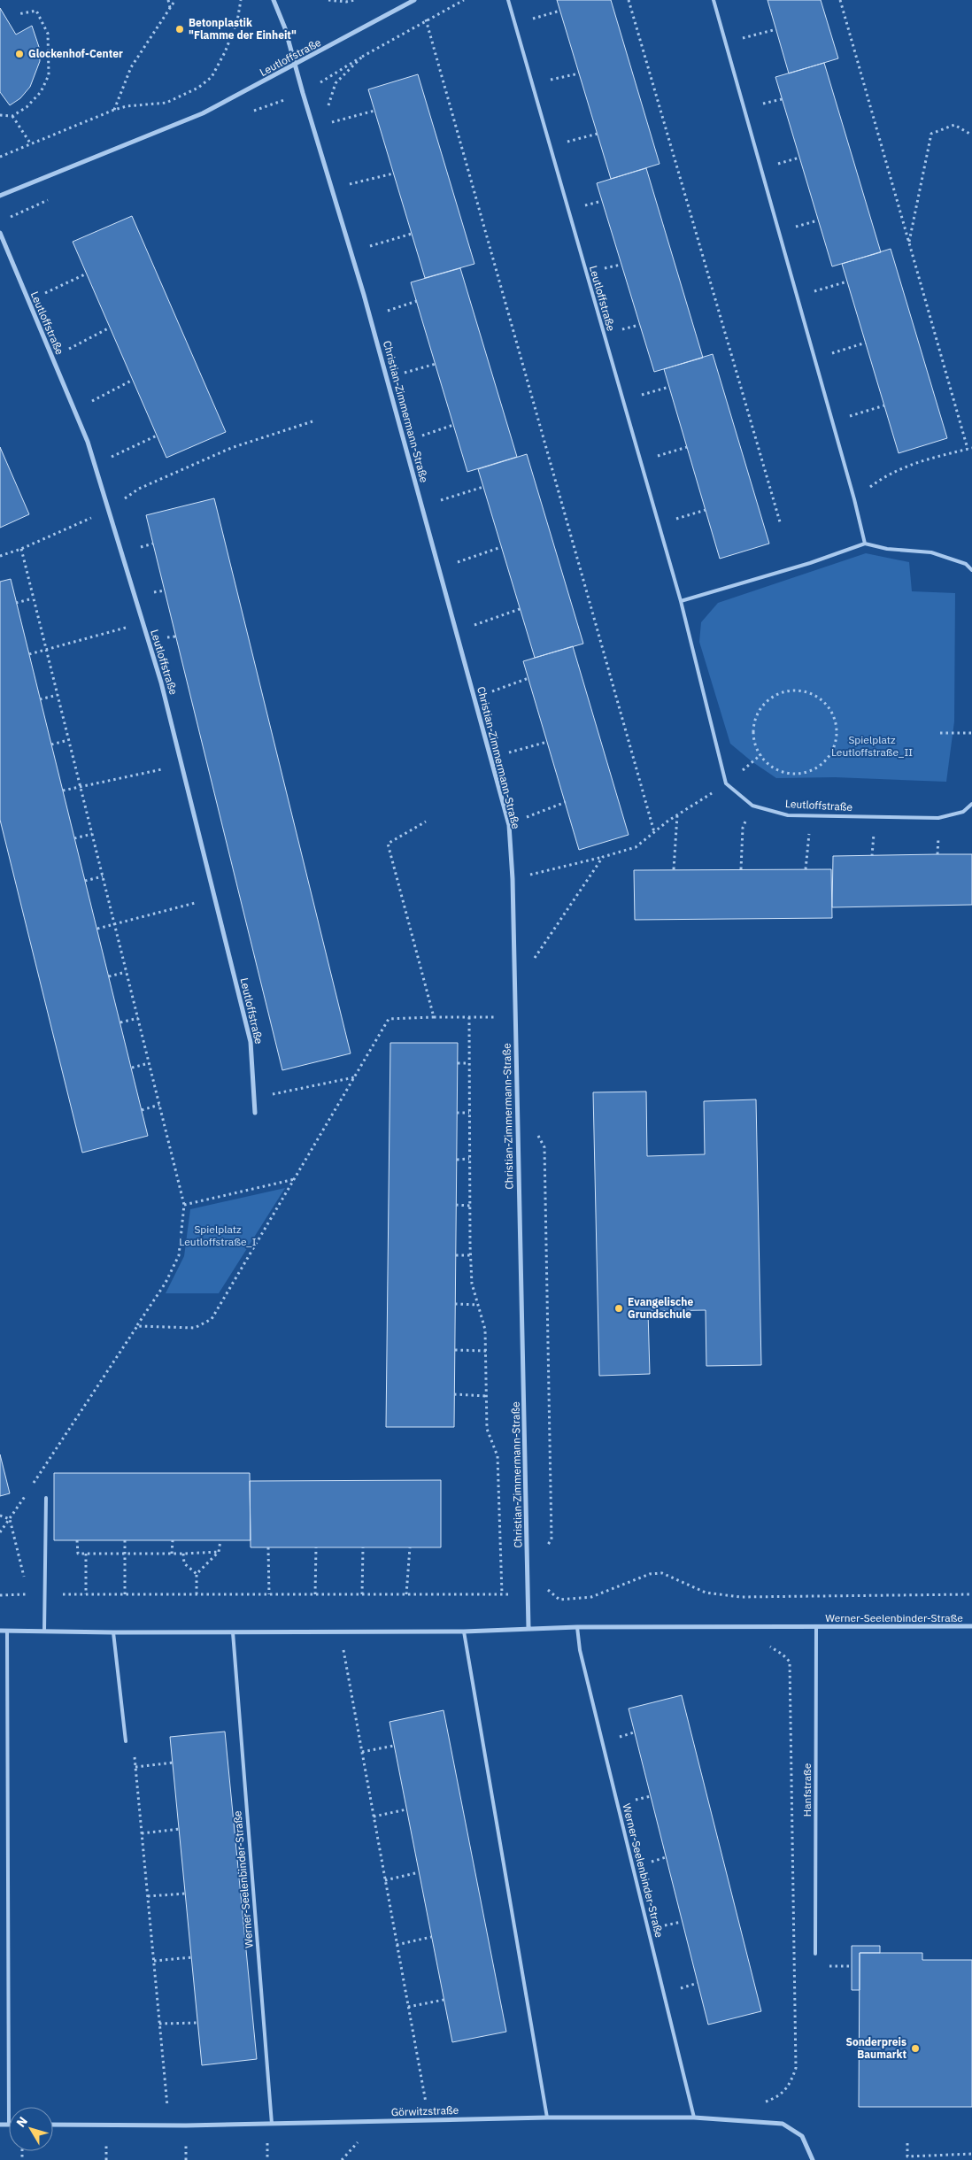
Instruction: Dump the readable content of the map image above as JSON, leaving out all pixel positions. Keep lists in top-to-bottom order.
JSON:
{
  "streets": {
    "street": [
      "Leutloffstraße",
      "Christian-Zimmermann-Straße",
      "Werner-Seelenbinder-Straße",
      "Görwitzstraße"
    ],
    "lane": ["Hanfstraße"]
  },
  "crossings": [
    ["Leutloffstraße", "Christian-Zimmermann-Straße"],
    ["Christian-Zimmermann-Straße", "Werner-Seelenbinder-Straße"],
    ["Werner-Seelenbinder-Straße", "Hanfstraße"],
    ["Werner-Seelenbinder-Straße", "Görwitzstraße"]
  ],
  "parks": ["Spielplatz Leutloffstraße_II", "Spielplatz Leutloffstraße_I"],
  "places": [
    "Betonplastik \"Flamme der Einheit\"",
    "Glockenhof-Center",
    "Evangelische Grundschule",
    "Sonderpreis Baumarkt"
  ],
  "north": "top left"
}
